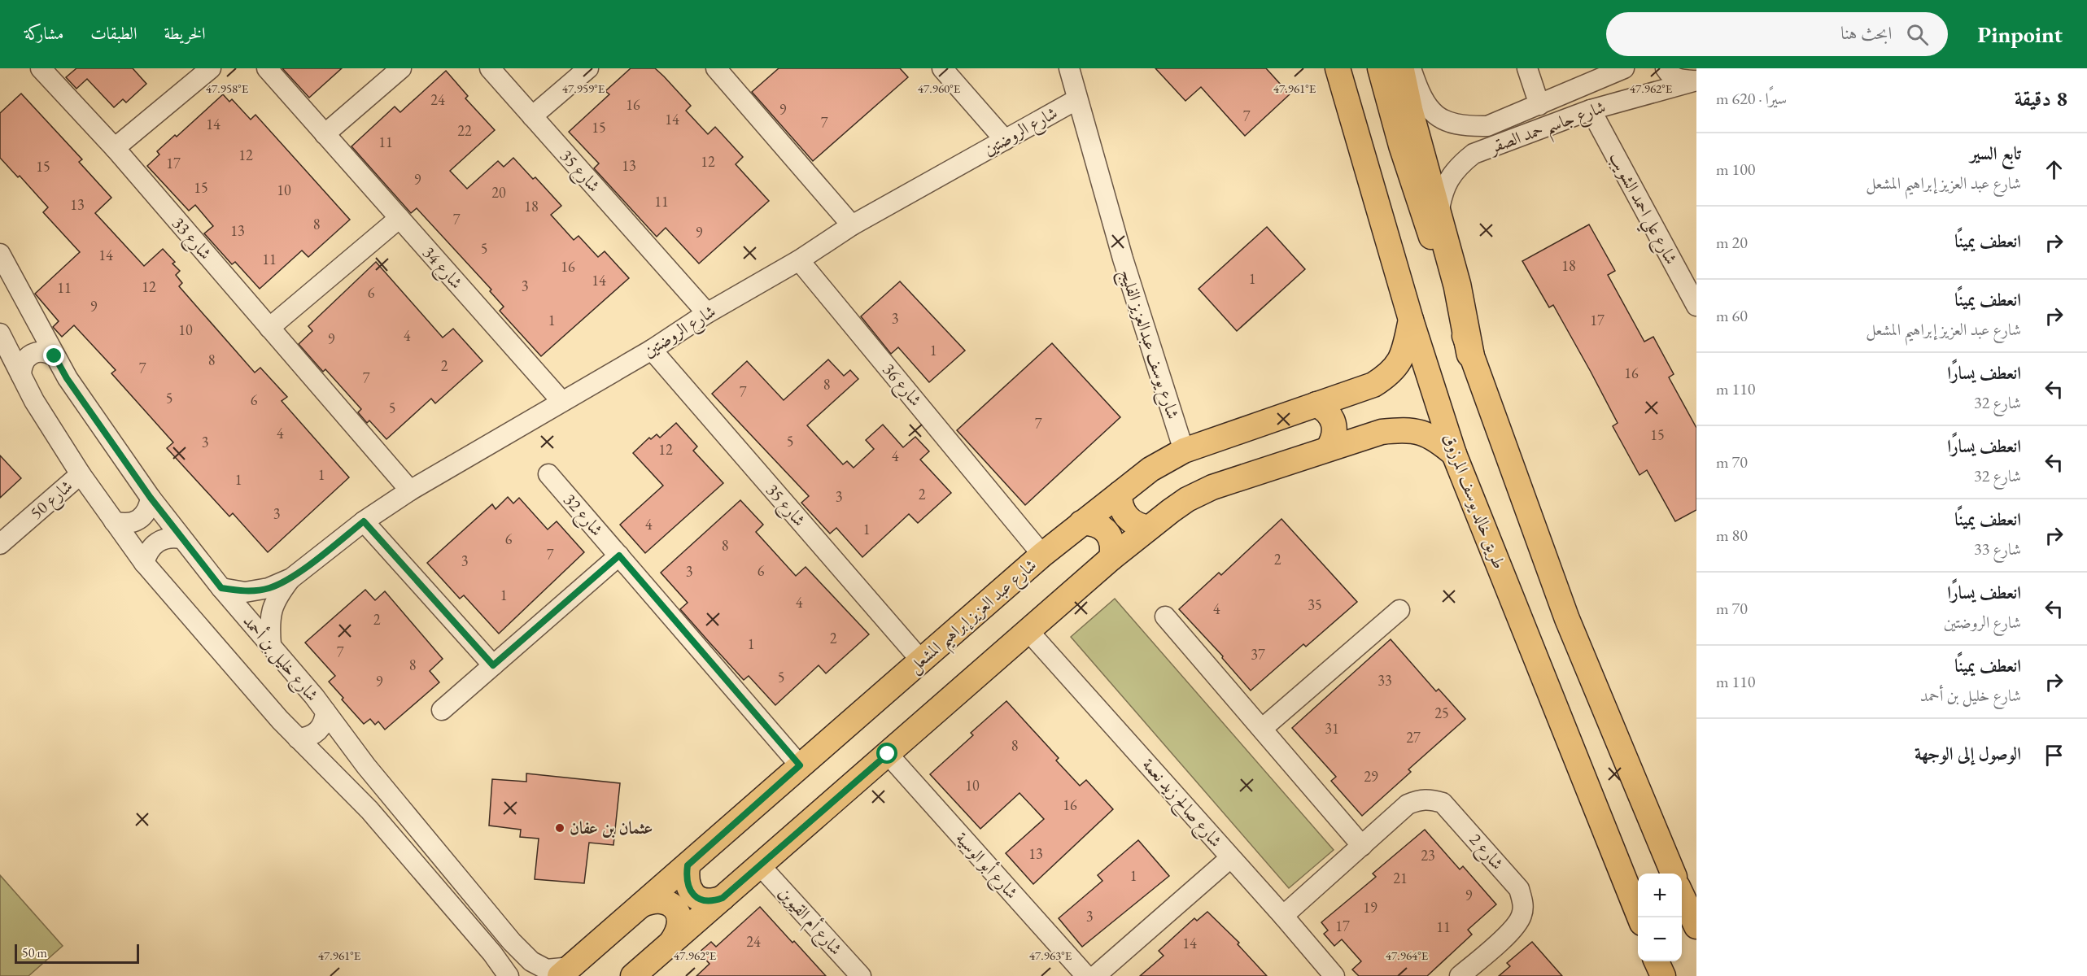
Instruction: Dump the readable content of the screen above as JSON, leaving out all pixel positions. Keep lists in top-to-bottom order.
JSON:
{
  "streets": {
    "main road": ["طريق خالد يوسف المرزوق", "شارع عبد العزيز إبراهيم المشعل"],
    "street": [
      "شارع جاسم حمد الصقر",
      "شارع الروضتين",
      "شارع 35",
      "شارع علي احمد الشويب",
      "شارع 33",
      "شارع 34",
      "شارع يوسف عبدالعزيز الفليج",
      "شارع 36",
      "شارع 50",
      "شارع 32",
      "شارع خليل بن أحمد",
      "شارع صالح زيد نعمة",
      "شارع 2",
      "شارع أبو الوسية",
      "شارع أم القيوين"
    ]
  },
  "crossings": [
    ["شارع جاسم حمد الصقر", "شارع علي احمد الشويب"],
    ["شارع الروضتين", "شارع 35"],
    ["شارع الروضتين", "شارع 33"],
    ["شارع الروضتين", "شارع 34"],
    ["شارع الروضتين", "شارع يوسف عبدالعزيز الفليج"],
    ["شارع الروضتين", "شارع 36"],
    ["شارع الروضتين", "شارع خليل بن أحمد"],
    ["شارع 35", "شارع عبد العزيز إبراهيم المشعل"],
    ["شارع يوسف عبدالعزيز الفليج", "شارع عبد العزيز إبراهيم المشعل"],
    ["شارع 36", "شارع عبد العزيز إبراهيم المشعل"],
    ["طريق خالد يوسف المرزوق", "شارع عبد العزيز إبراهيم المشعل"],
    ["شارع 32", "شارع عبد العزيز إبراهيم المشعل"],
    ["شارع عبد العزيز إبراهيم المشعل", "شارع خليل بن أحمد"],
    ["شارع صالح زيد نعمة", "شارع 2"]
  ],
  "places": ["عثمان بن عفان"],
  "house_numbers": [
    "24",
    "16",
    "9",
    "7",
    "14",
    "7",
    "14",
    "15",
    "22",
    "11",
    "12",
    "12",
    "17",
    "13",
    "15",
    "9",
    "15",
    "10",
    "20",
    "11",
    "13",
    "18",
    "7",
    "8",
    "13",
    "9",
    "5",
    "14",
    "11",
    "18",
    "16",
    "1",
    "14",
    "3",
    "12",
    "11",
    "6",
    "9",
    "3",
    "1",
    "17",
    "10",
    "4",
    "9",
    "1",
    "8",
    "2",
    "7",
    "16",
    "7",
    "8",
    "7",
    "5",
    "6",
    "5",
    "7",
    "4",
    "15",
    "5",
    "3",
    "12",
    "4",
    "1",
    "1",
    "2",
    "3",
    "3",
    "4",
    "1",
    "6",
    "8",
    "7",
    "2",
    "3",
    "6",
    "3",
    "1",
    "4",
    "35",
    "4",
    "2",
    "2",
    "1",
    "7",
    "37",
    "8",
    "5",
    "33",
    "9",
    "25",
    "31",
    "27",
    "8",
    "29",
    "10",
    "16",
    "13",
    "23",
    "1",
    "21",
    "9",
    "19",
    "3",
    "17",
    "11",
    "24",
    "14"
  ],
  "scale_bar": "50 m",
  "page": {
    "header": "Pinpoint",
    "search": "ابحث هنا",
    "nav": ["الخريطة", "الطبقات", "مشاركة"],
    "heading": ["8 دقيقة", "سيرًا · 620 m"],
    "list": [
      ["تابع السير", "شارع عبد العزيز إبراهيم المشعل", "100 m"],
      ["انعطف يمينًا", "20 m"],
      ["انعطف يمينًا", "شارع عبد العزيز إبراهيم المشعل", "60 m"],
      ["انعطف يسارًا", "شارع 32", "110 m"],
      ["انعطف يسارًا", "شارع 32", "70 m"],
      ["انعطف يمينًا", "شارع 33", "80 m"],
      ["انعطف يسارًا", "شارع الروضتين", "70 m"],
      ["انعطف يمينًا", "شارع خليل بن أحمد", "110 m"],
      "الوصول إلى الوجهة"
    ],
    "map_buttons": ["+", "−"],
    "scale": "50 m"
  },
  "coordinates": [
    "47.958°E",
    "47.959°E",
    "47.960°E",
    "47.961°E",
    "47.962°E",
    "47.963°E",
    "47.964°E"
  ]
}
